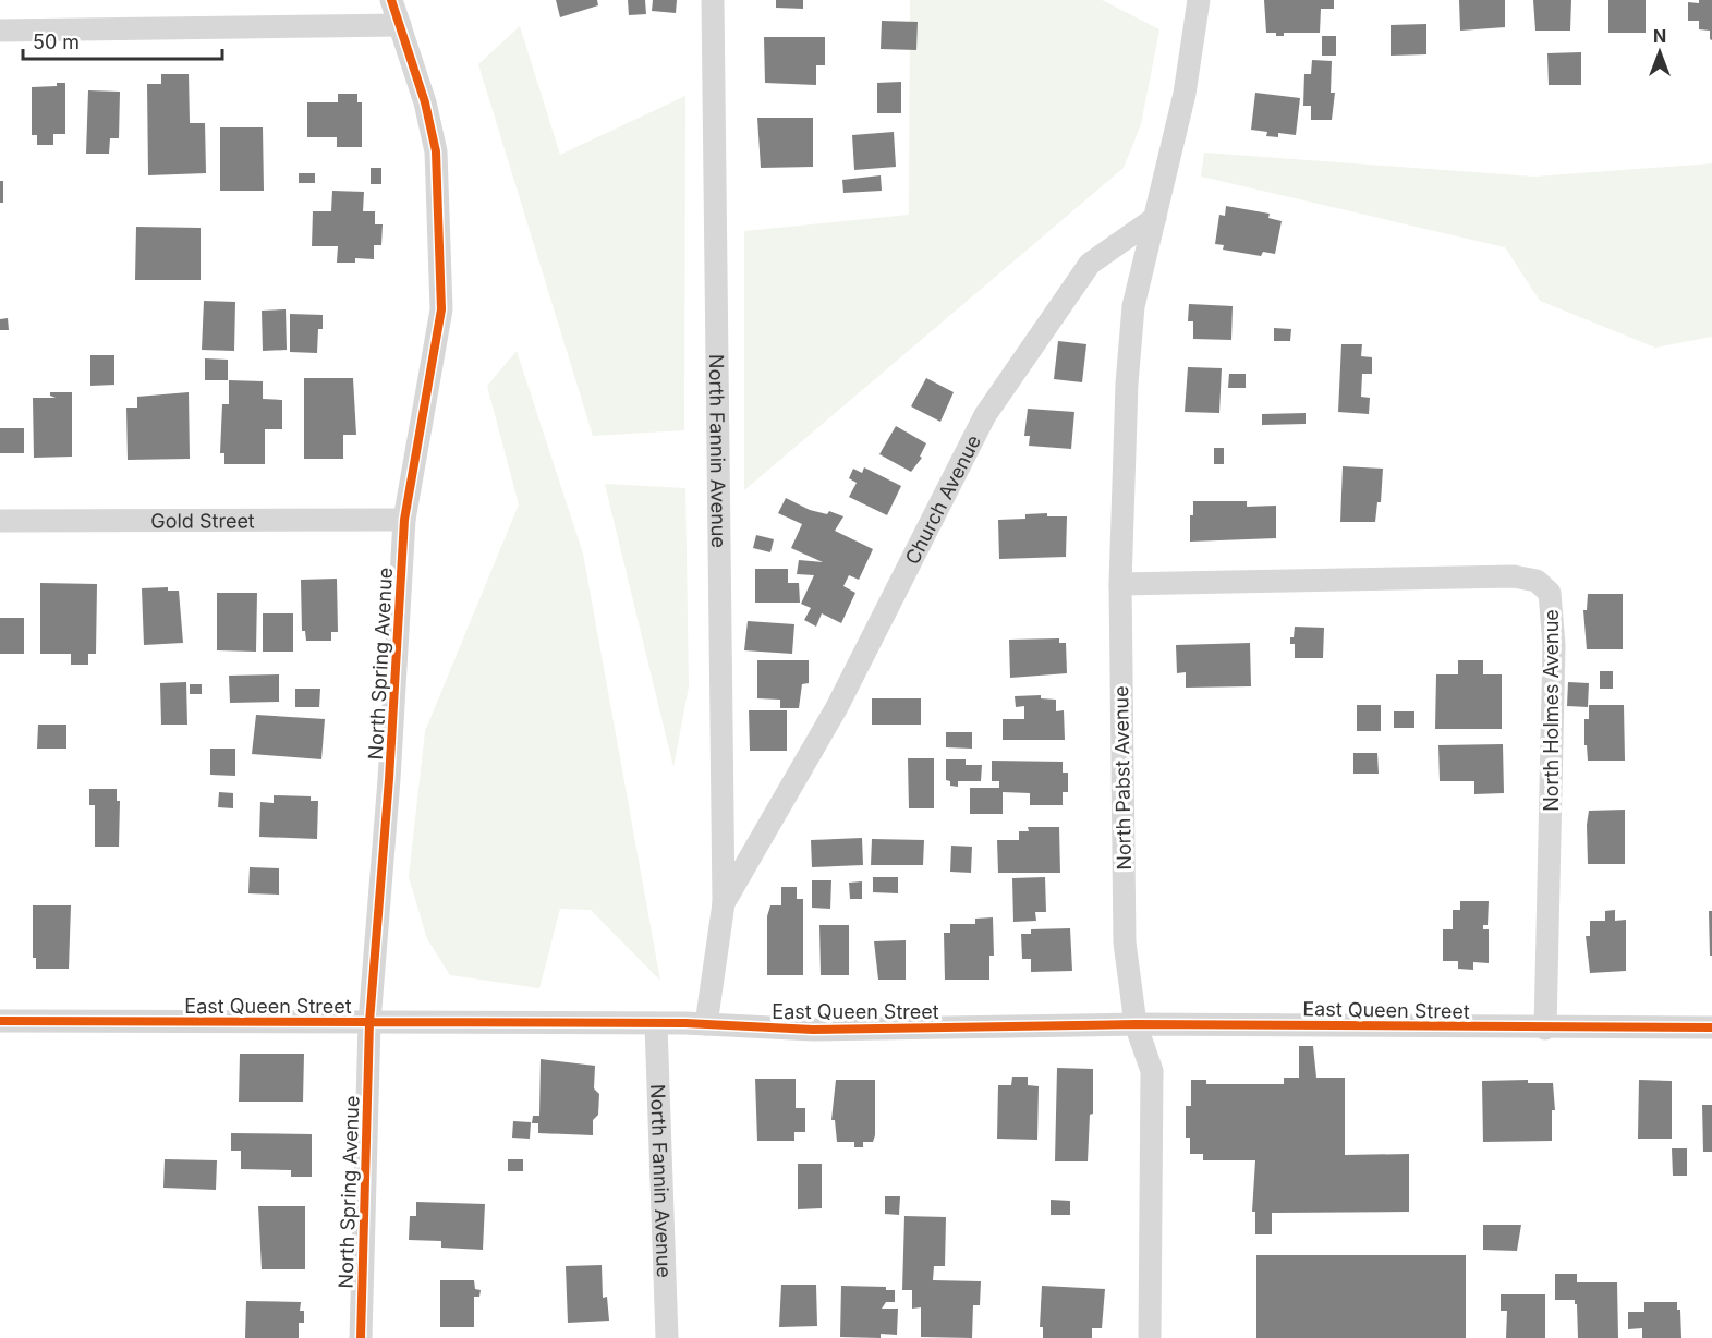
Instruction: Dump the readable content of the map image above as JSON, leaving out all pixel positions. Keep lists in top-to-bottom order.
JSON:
{
  "streets": {
    "street": [
      "North Fannin Avenue",
      "Church Avenue",
      "Gold Street",
      "North Spring Avenue",
      "North Holmes Avenue",
      "North Pabst Avenue",
      "East Queen Street"
    ]
  },
  "crossings": [
    ["North Fannin Avenue", "Church Avenue"],
    ["North Fannin Avenue", "East Queen Street"],
    ["Church Avenue", "North Pabst Avenue"],
    ["Church Avenue", "East Queen Street"],
    ["Gold Street", "North Spring Avenue"],
    ["North Spring Avenue", "East Queen Street"],
    ["North Holmes Avenue", "North Pabst Avenue"],
    ["North Holmes Avenue", "East Queen Street"],
    ["North Pabst Avenue", "East Queen Street"]
  ],
  "scale_bar": "50 m",
  "north": "top"
}
